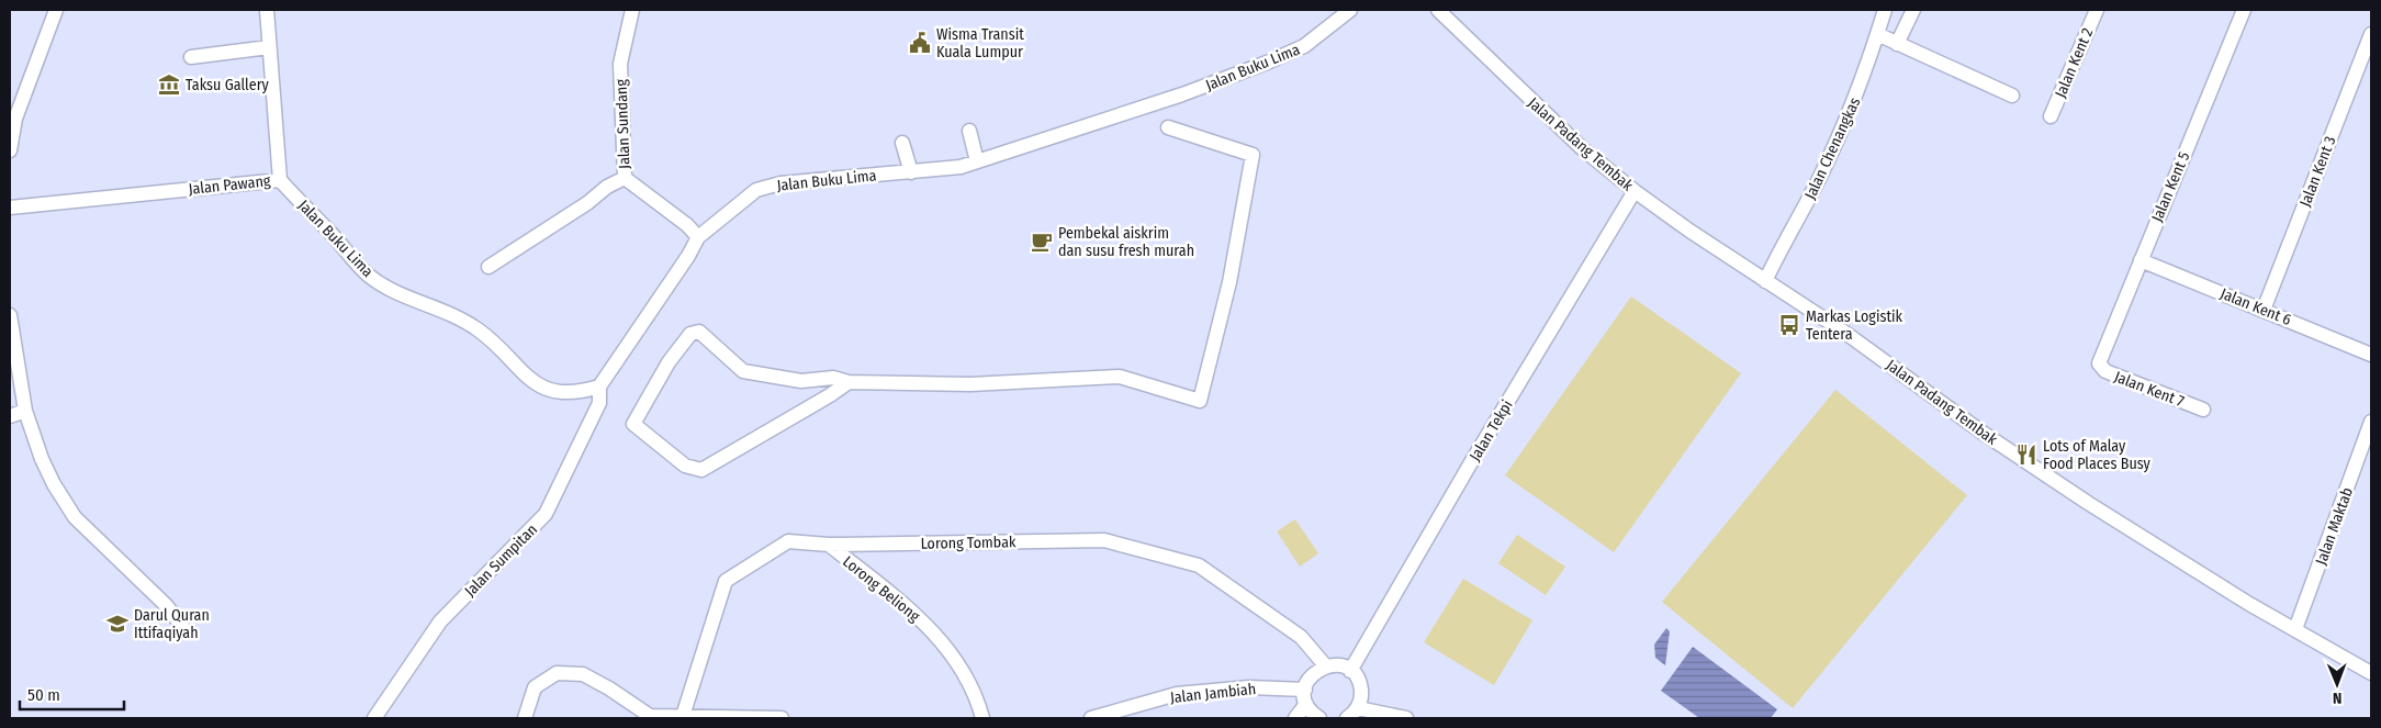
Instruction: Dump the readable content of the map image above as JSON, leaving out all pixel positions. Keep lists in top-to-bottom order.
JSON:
{
  "streets": {
    "street": [
      "Jalan Kent 2",
      "Jalan Buku Lima",
      "Jalan Sundang",
      "Jalan Padang Tembak",
      "Jalan Chenangkas",
      "Jalan Kent 3",
      "Jalan Pawang",
      "Jalan Kent 5",
      "Jalan Kent 6",
      "Jalan Kent 7",
      "Jalan Tekpi",
      "Jalan Maktab",
      "Lorong Tombak",
      "Jalan Sumpitan",
      "Lorong Beliong",
      "Jalan Jambiah"
    ]
  },
  "crossings": [
    ["Jalan Buku Lima", "Jalan Sundang"],
    ["Jalan Buku Lima", "Jalan Pawang"],
    ["Jalan Buku Lima", "Jalan Sumpitan"],
    ["Jalan Padang Tembak", "Jalan Chenangkas"],
    ["Jalan Padang Tembak", "Jalan Tekpi"],
    ["Jalan Padang Tembak", "Jalan Maktab"],
    ["Jalan Kent 3", "Jalan Kent 6"],
    ["Jalan Kent 5", "Jalan Kent 6"],
    ["Jalan Kent 5", "Jalan Kent 7"],
    ["Lorong Tombak", "Lorong Beliong"]
  ],
  "places": {
    "public building": ["Wisma Transit Kuala Lumpur"],
    "museum": ["Taksu Gallery"],
    "cafe": ["Pembekal aiskrim dan susu fresh murah"],
    "bus stop": ["Markas Logistik Tentera"],
    "restaurant": ["Lots of Malay Food Places Busy"],
    "school or university": ["Darul Quran Ittifaqiyah"]
  },
  "scale_bar": "50 m",
  "north": "bottom"
}
